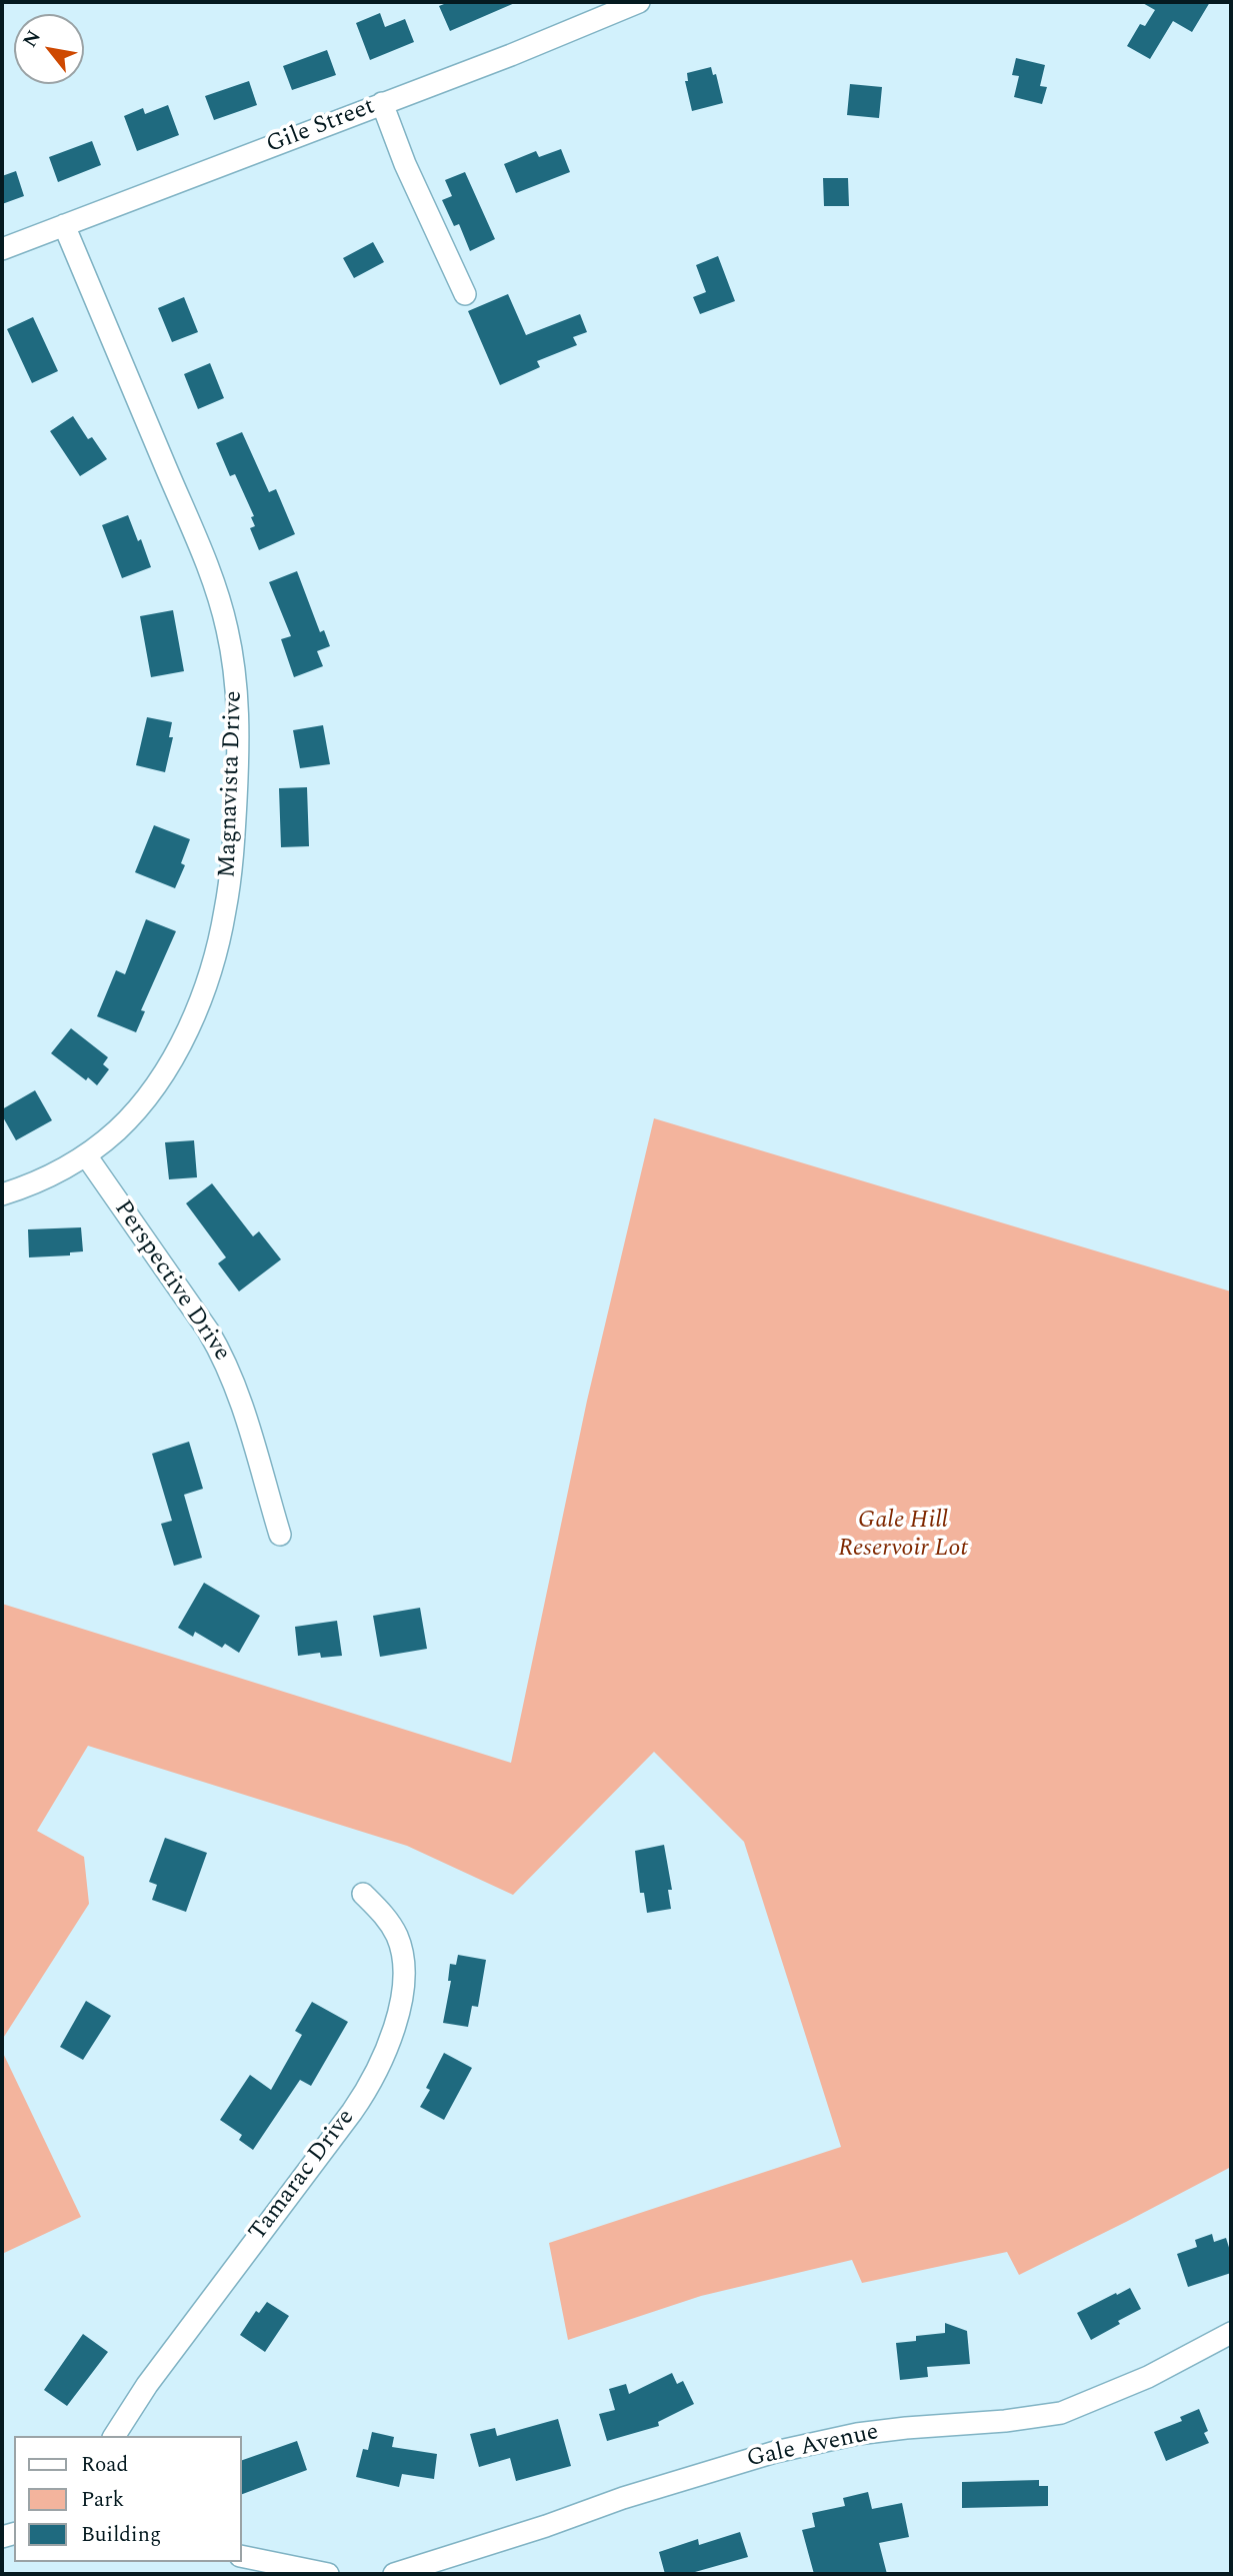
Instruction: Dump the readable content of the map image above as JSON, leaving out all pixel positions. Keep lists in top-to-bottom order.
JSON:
{
  "streets": {
    "street": [
      "Gile Street",
      "Magnavista Drive",
      "Perspective Drive",
      "Tamarac Drive",
      "Gale Avenue"
    ]
  },
  "crossings": [
    ["Gile Street", "Magnavista Drive"],
    ["Magnavista Drive", "Perspective Drive"]
  ],
  "parks": ["Gale Hill Reservoir Lot"],
  "legend": ["Road", "Park", "Building"],
  "north": "top left"
}
